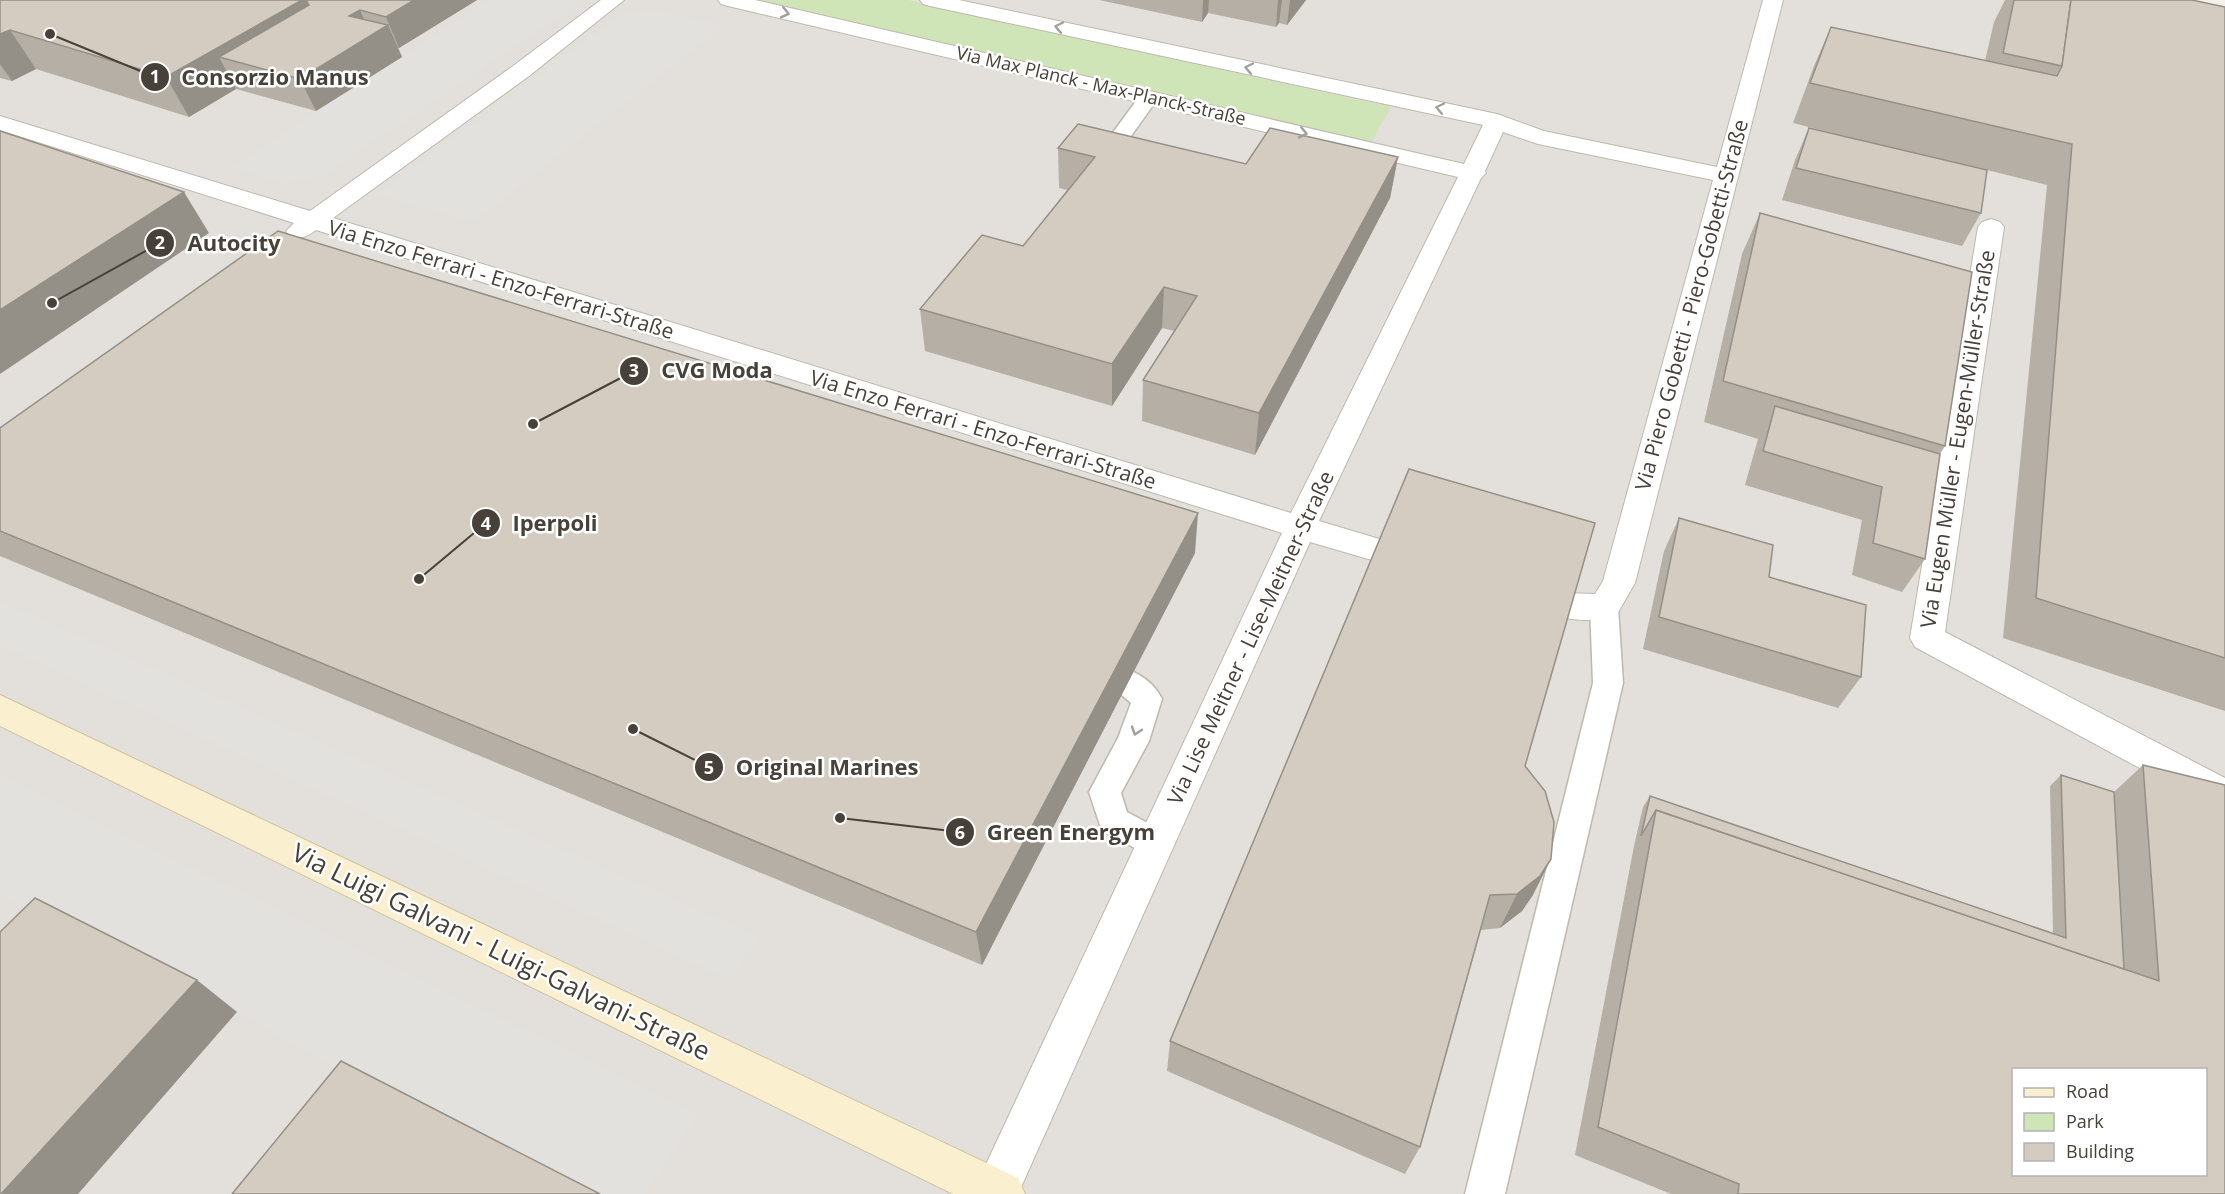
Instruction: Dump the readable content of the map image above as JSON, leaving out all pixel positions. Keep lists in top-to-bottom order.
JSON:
{
  "streets": {
    "main road": ["Via Luigi Galvani - Luigi-Galvani-Straße"],
    "street": [
      "Via Max Planck - Max-Planck-Straße",
      "Via Enzo Ferrari - Enzo-Ferrari-Straße",
      "Via Piero Gobetti - Piero-Gobetti-Straße",
      "Via Eugen Müller - Eugen-Müller-Straße",
      "Via Lise Meitner - Lise-Meitner-Straße"
    ]
  },
  "crossings": [
    ["Via Max Planck - Max-Planck-Straße", "Via Lise Meitner - Lise-Meitner-Straße"],
    ["Via Enzo Ferrari - Enzo-Ferrari-Straße", "Via Lise Meitner - Lise-Meitner-Straße"],
    ["Via Lise Meitner - Lise-Meitner-Straße", "Via Luigi Galvani - Luigi-Galvani-Straße"]
  ],
  "places": [
    "Consorzio Manus",
    "Autocity",
    "CVG Moda",
    "Iperpoli",
    "Original Marines",
    "Green Energym"
  ],
  "legend": ["Road", "Park", "Building"]
}
